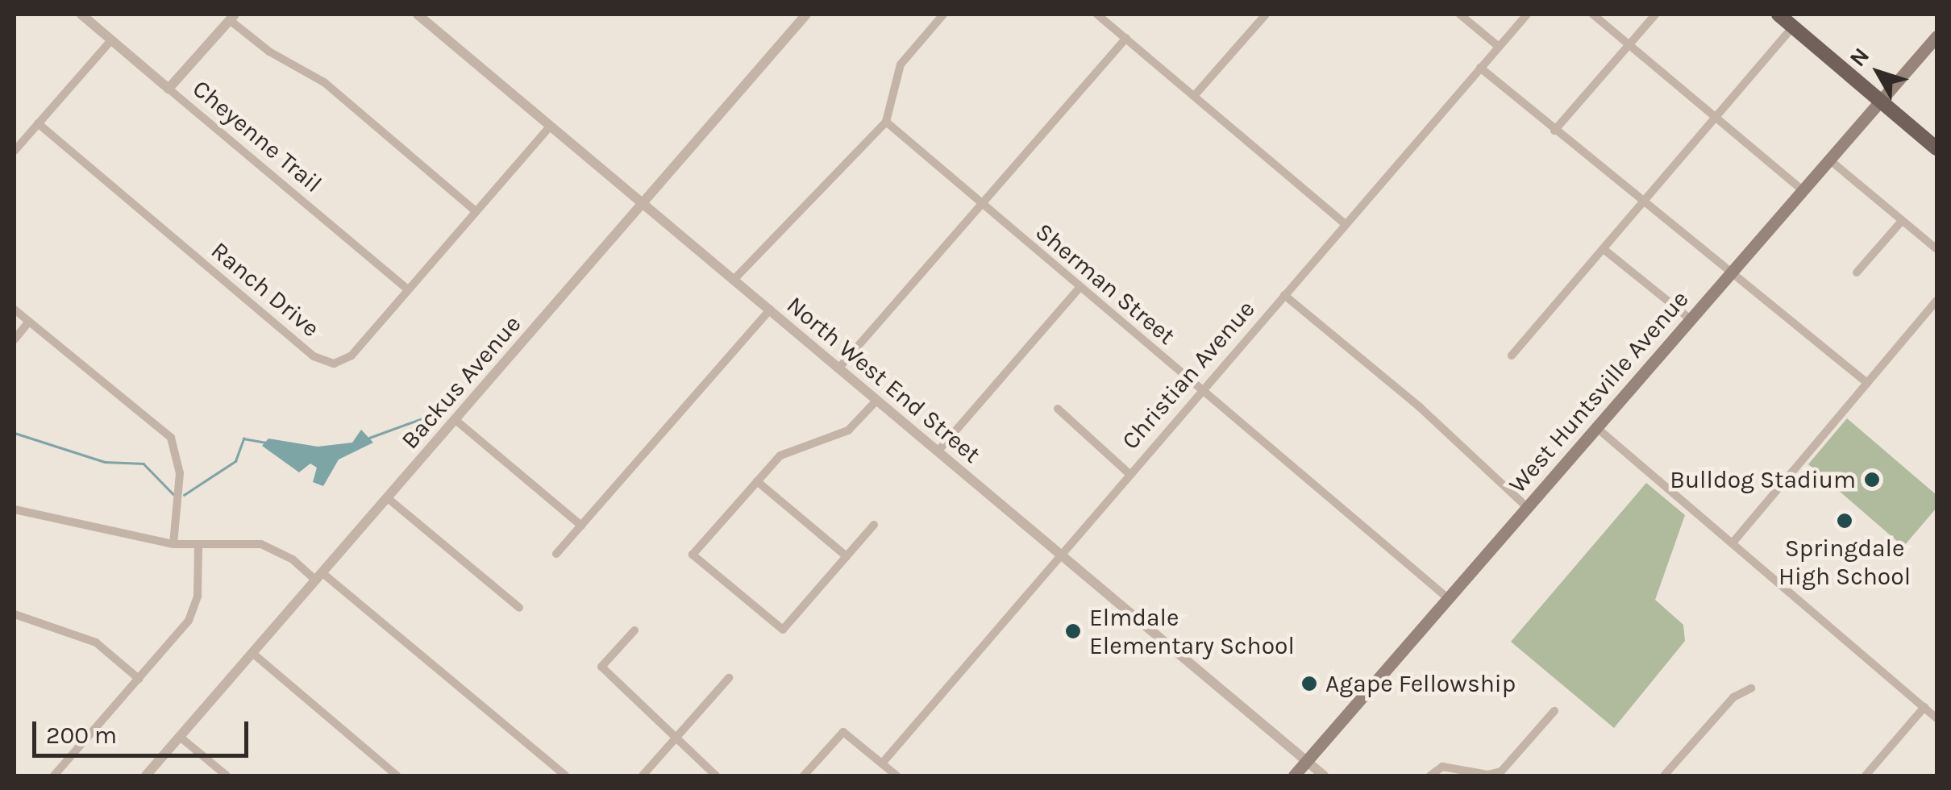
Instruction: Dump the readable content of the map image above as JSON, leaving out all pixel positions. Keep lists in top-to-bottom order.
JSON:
{
  "streets": {
    "main road": ["West Huntsville Avenue"],
    "street": [
      "Cheyenne Trail",
      "Sherman Street",
      "Ranch Drive",
      "Christian Avenue",
      "North West End Street",
      "Backus Avenue"
    ]
  },
  "crossings": [
    ["Cheyenne Trail", "Ranch Drive"],
    ["Sherman Street", "Christian Avenue"],
    ["Sherman Street", "West Huntsville Avenue"],
    ["Ranch Drive", "North West End Street"],
    ["Christian Avenue", "North West End Street"],
    ["North West End Street", "Backus Avenue"],
    ["North West End Street", "West Huntsville Avenue"]
  ],
  "places": [
    "Bulldog Stadium",
    "Springdale High School",
    "Elmdale Elementary School",
    "Agape Fellowship"
  ],
  "scale_bar": "200 m",
  "north": "top left"
}
